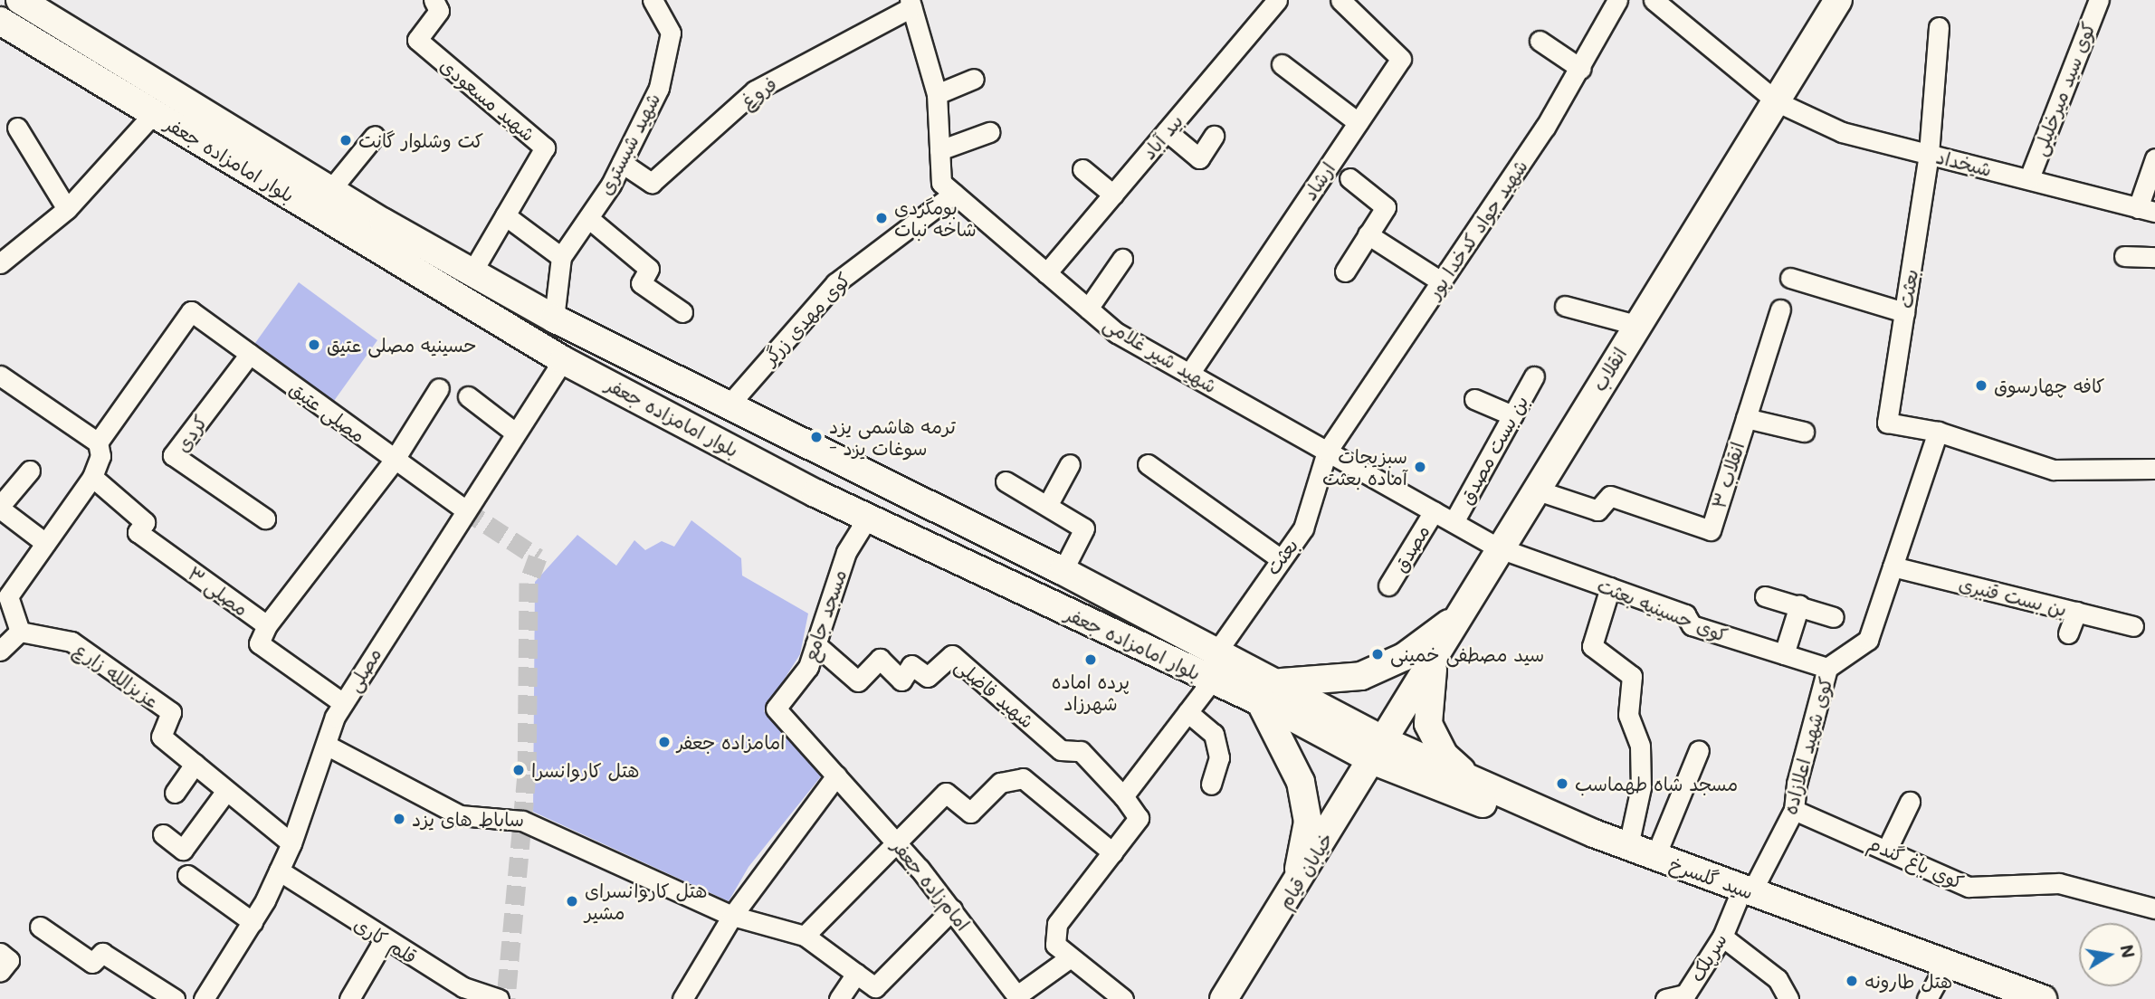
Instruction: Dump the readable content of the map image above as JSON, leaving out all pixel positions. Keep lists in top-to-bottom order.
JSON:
{
  "streets": {
    "main road": [
      "بلوار امامزاده جعفر",
      "انقلاب",
      "خیابان قیام",
      "سید گلسرخ"
    ],
    "street": [
      "کوی سید میرخلیلی",
      "فروغ",
      "شهید مسعودی",
      "بید آباد",
      "شهید شبستری",
      "شیخداد",
      "ارشاد",
      "شهید جواد کدخدا پور",
      "بعثت",
      "کوی مهدی زرگر",
      "شهید شیر غلامی",
      "مصلی عتیق",
      "کردی",
      "بن بست مصدق",
      "انقلاب ۳",
      "مصدق",
      "مصلی ۳",
      "بن بست قنبری",
      "کوی حسینیه بعثت",
      "مسجد جامع",
      "مصلی",
      "عزیزالله زارع",
      "شهید فاضلی",
      "کوی شهید اعلازاده",
      "کوی باغ گندم",
      "امام‌زاده جعفر",
      "قلم کاری",
      "سرپلک"
    ]
  },
  "crossings": [
    ["کوی سید میرخلیلی", "شیخداد"],
    ["فروغ", "شهید شبستری"],
    ["فروغ", "شهید شیر غلامی"],
    ["شهید مسعودی", "بلوار امامزاده جعفر"],
    ["بید آباد", "شهید شیر غلامی"],
    ["شهید شبستری", "بلوار امامزاده جعفر"],
    ["بلوار امامزاده جعفر", "بعثت"],
    ["بلوار امامزاده جعفر", "کوی مهدی زرگر"],
    ["بلوار امامزاده جعفر", "انقلاب"],
    ["بلوار امامزاده جعفر", "مسجد جامع"],
    ["بلوار امامزاده جعفر", "مصلی"],
    ["بلوار امامزاده جعفر", "خیابان قیام"],
    ["بلوار امامزاده جعفر", "سید گلسرخ"],
    ["شیخداد", "بعثت"],
    ["شیخداد", "انقلاب"],
    ["ارشاد", "شهید شیر غلامی"],
    ["شهید جواد کدخدا پور", "بعثت"],
    ["شهید جواد کدخدا پور", "شهید شیر غلامی"],
    ["بعثت", "شهید شیر غلامی"],
    ["بعثت", "کوی شهید اعلازاده"],
    ["کوی مهدی زرگر", "شهید شیر غلامی"],
    ["شهید شیر غلامی", "انقلاب"],
    ["شهید شیر غلامی", "بن بست مصدق"],
    ["شهید شیر غلامی", "مصدق"],
    ["شهید شیر غلامی", "کوی حسینیه بعثت"],
    ["انقلاب", "انقلاب ۳"],
    ["انقلاب", "کوی حسینیه بعثت"],
    ["انقلاب", "خیابان قیام"],
    ["انقلاب", "سید گلسرخ"],
    ["مصلی عتیق", "کردی"],
    ["مصلی عتیق", "مصلی"],
    ["مصلی ۳", "مصلی"],
    ["بن بست قنبری", "کوی شهید اعلازاده"],
    ["کوی حسینیه بعثت", "کوی شهید اعلازاده"],
    ["مسجد جامع", "شهید فاضلی"],
    ["مسجد جامع", "امام‌زاده جعفر"],
    ["مصلی", "عزیزالله زارع"],
    ["مصلی", "قلم کاری"],
    ["کوی شهید اعلازاده", "کوی باغ گندم"],
    ["کوی شهید اعلازاده", "سید گلسرخ"],
    ["کوی شهید اعلازاده", "سرپلک"],
    ["خیابان قیام", "سید گلسرخ"],
    ["سید گلسرخ", "سرپلک"]
  ],
  "places": [
    "کت وشلوار گانت",
    "بومگردی شاخه نبات",
    "حسینیه مصلی عتیق",
    "کافه چهارسوق",
    "ترمه هاشمی یزد - سوغات یزد",
    "سبزیجات آماده بعثت",
    "سید مصطفی خمینی",
    "پرده اماده شهرزاد",
    "امامزاده جعفر",
    "هتل کاروانسرا",
    "مسجد شاه طهماسب",
    "ساباط های یزد",
    "هتل کاروانسرای مشیر",
    "هتل طارونه"
  ],
  "north": "right"
}
